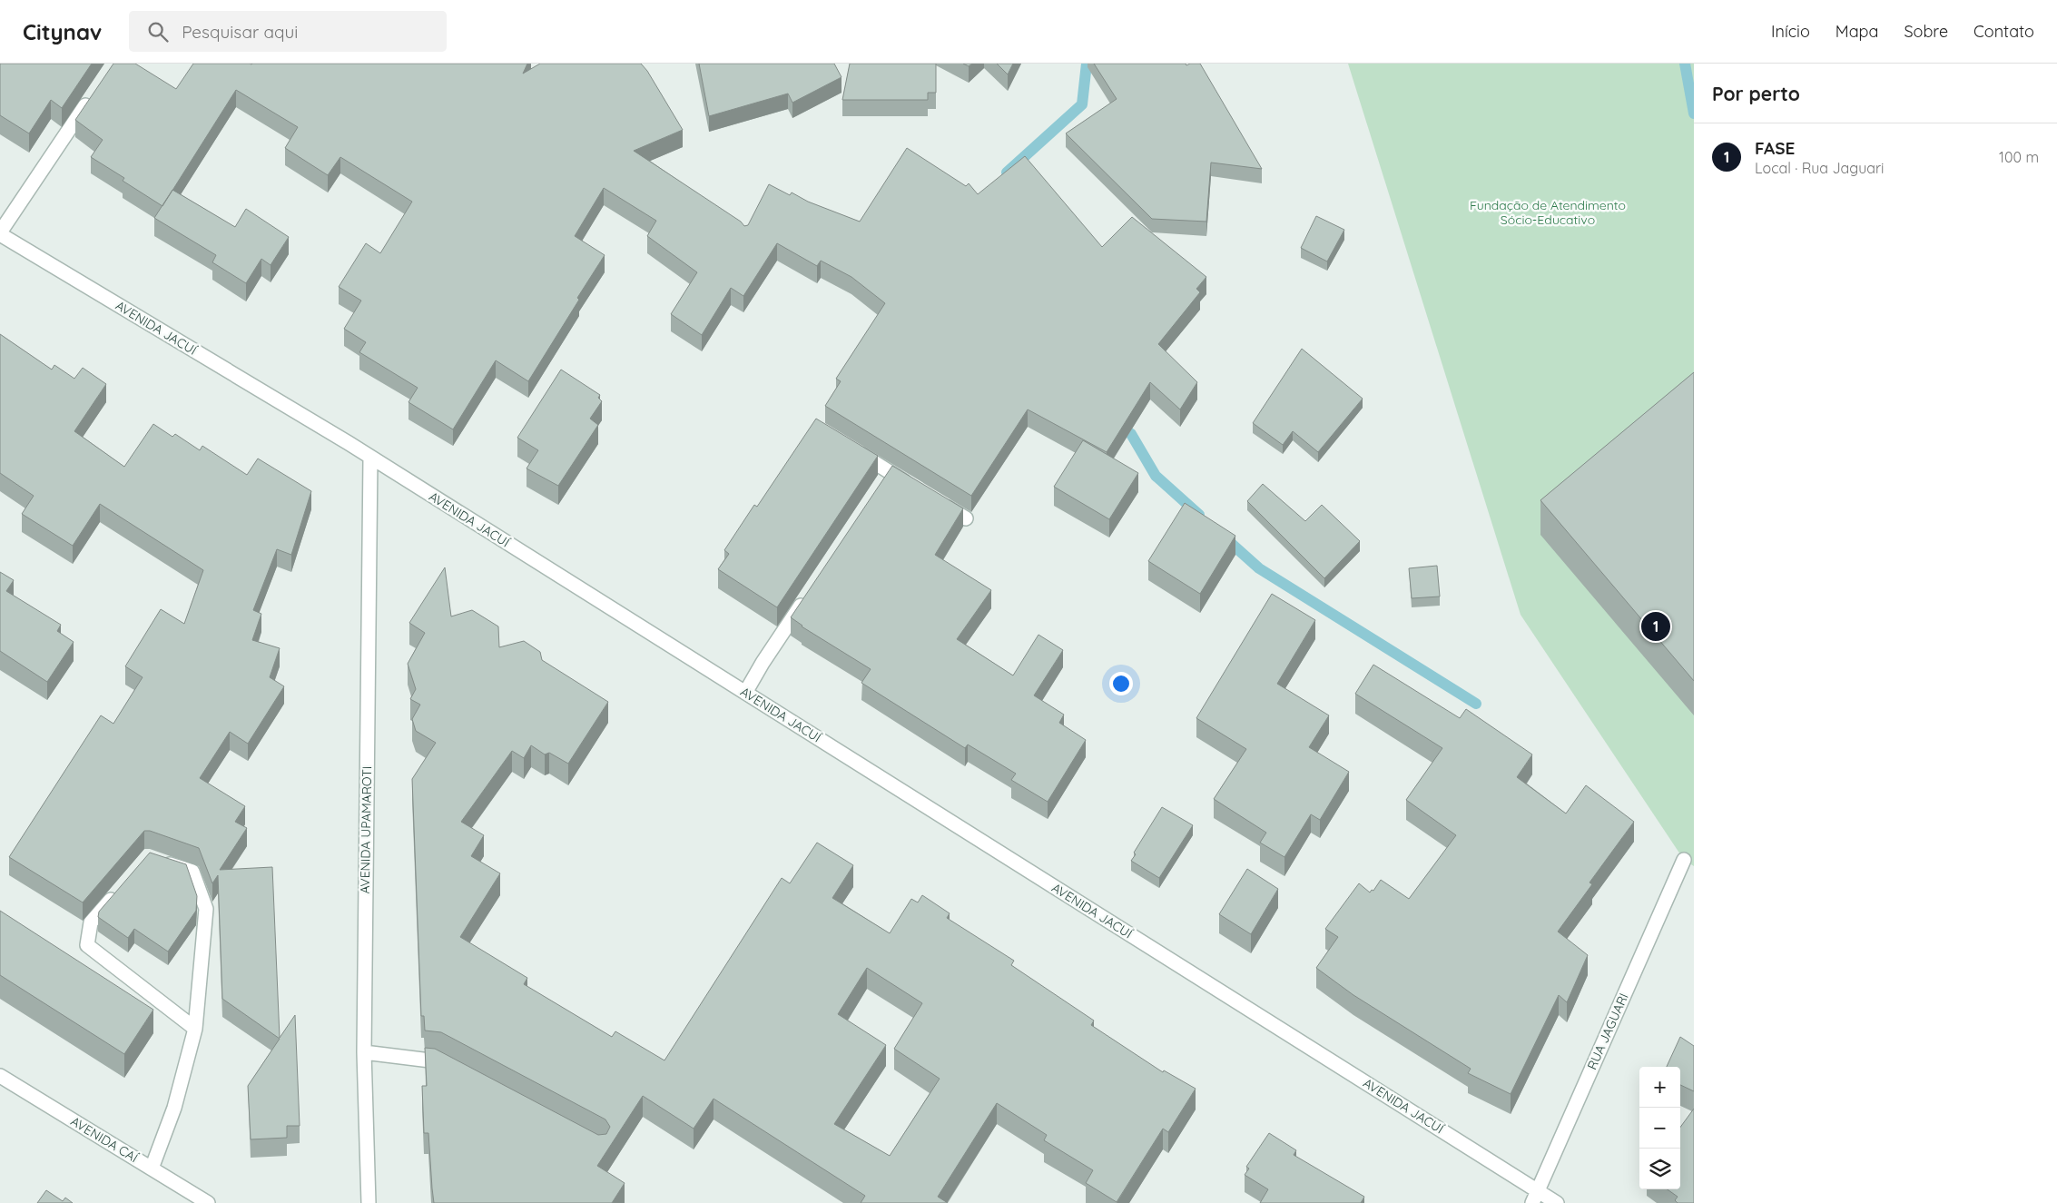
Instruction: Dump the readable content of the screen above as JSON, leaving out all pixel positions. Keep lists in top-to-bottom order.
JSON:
{
  "streets": {
    "street": [
      "AVENIDA JACUÍ",
      "AVENIDA UPAMAROTI",
      "RUA JAGUARI",
      "AVENIDA CAÍ"
    ]
  },
  "crossings": [
    ["AVENIDA JACUÍ", "AVENIDA UPAMAROTI"],
    ["AVENIDA JACUÍ", "RUA JAGUARI"]
  ],
  "parks": ["Fundação de Atendimento Sócio-Educativo"],
  "page": {
    "header": "Citynav",
    "search": "Pesquisar aqui",
    "nav": [
      "Início",
      "Mapa",
      "Sobre",
      "Contato"
    ],
    "heading": "Por perto",
    "list": [
      {
        "mark": "1",
        "name": "FASE",
        "note": "Local · Rua Jaguari",
        "value": "100 m"
      }
    ],
    "pins": "1",
    "map_buttons": ["+", "−"]
  }
}
